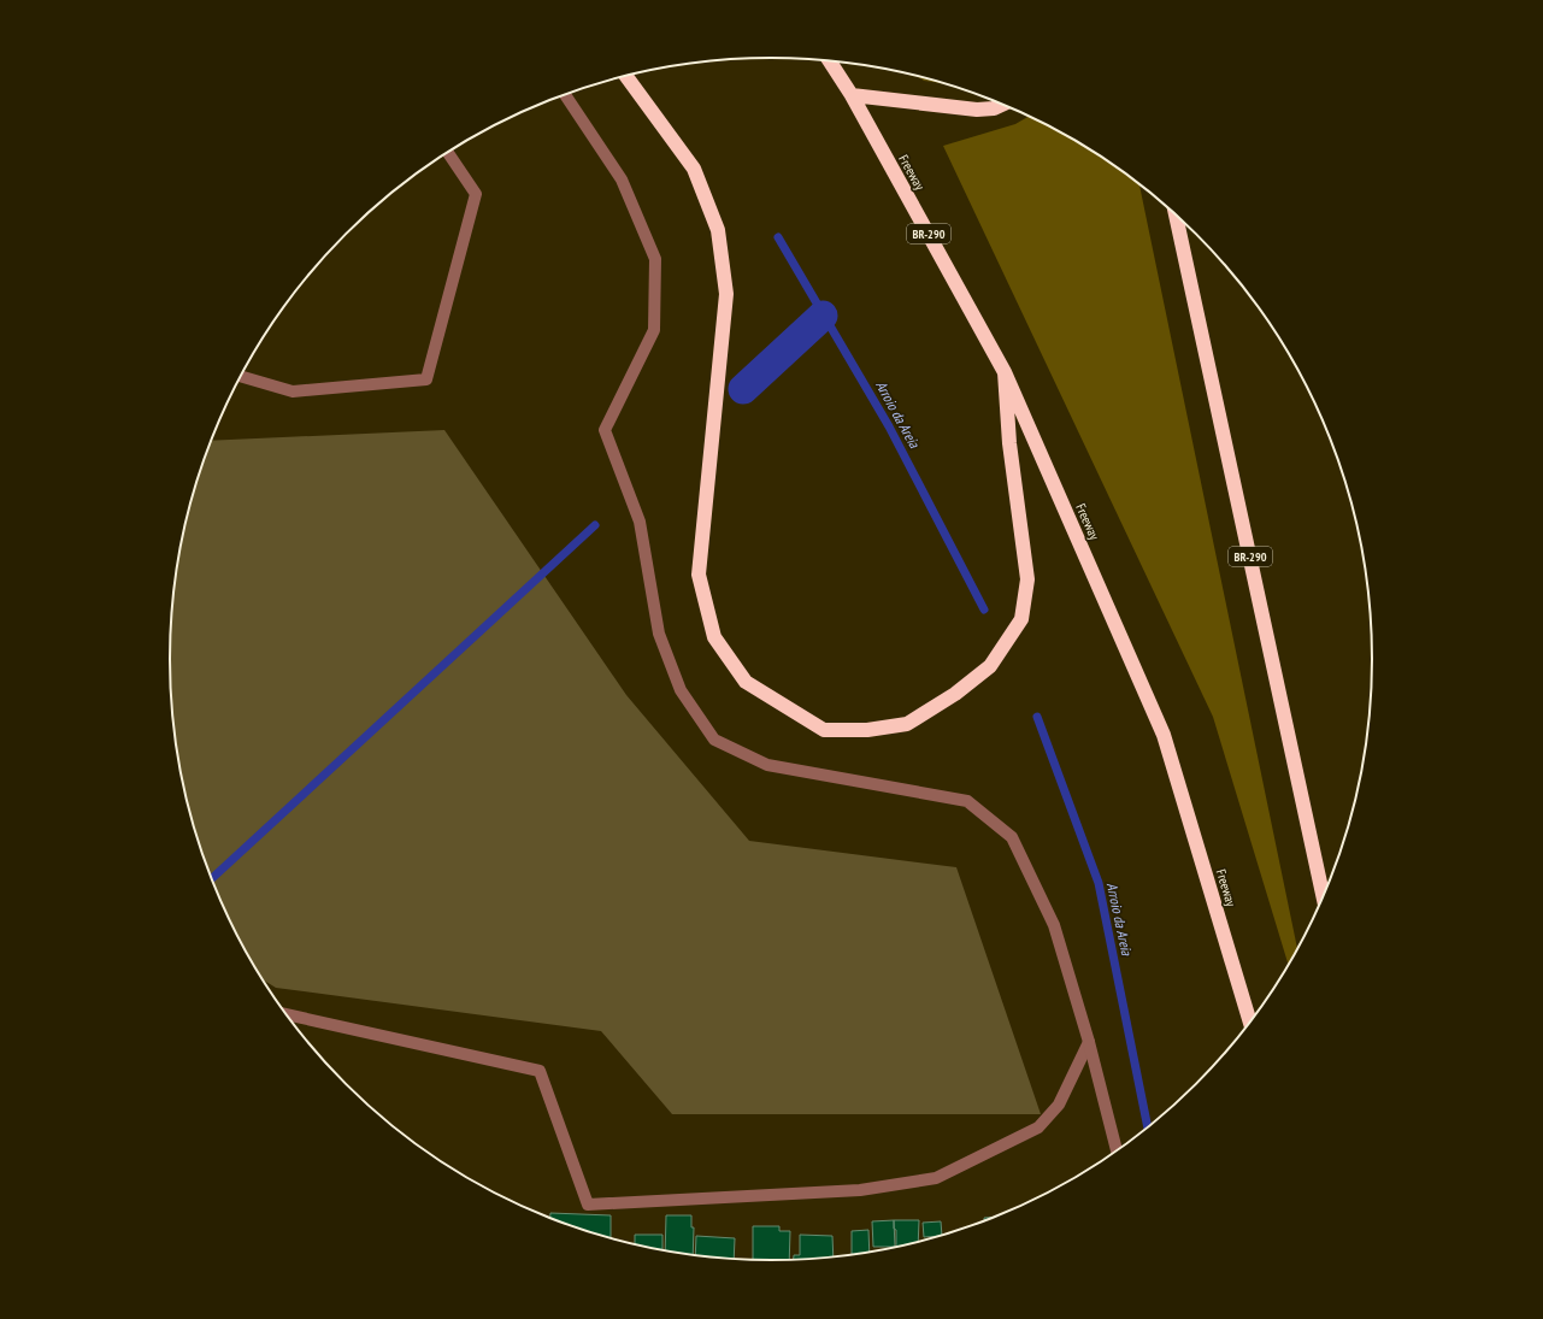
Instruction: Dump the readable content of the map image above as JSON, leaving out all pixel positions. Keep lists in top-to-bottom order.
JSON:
{
  "streets": {
    "highway": ["Freeway", "BR-290"]
  },
  "water": ["Arroio da Areia"]
}
